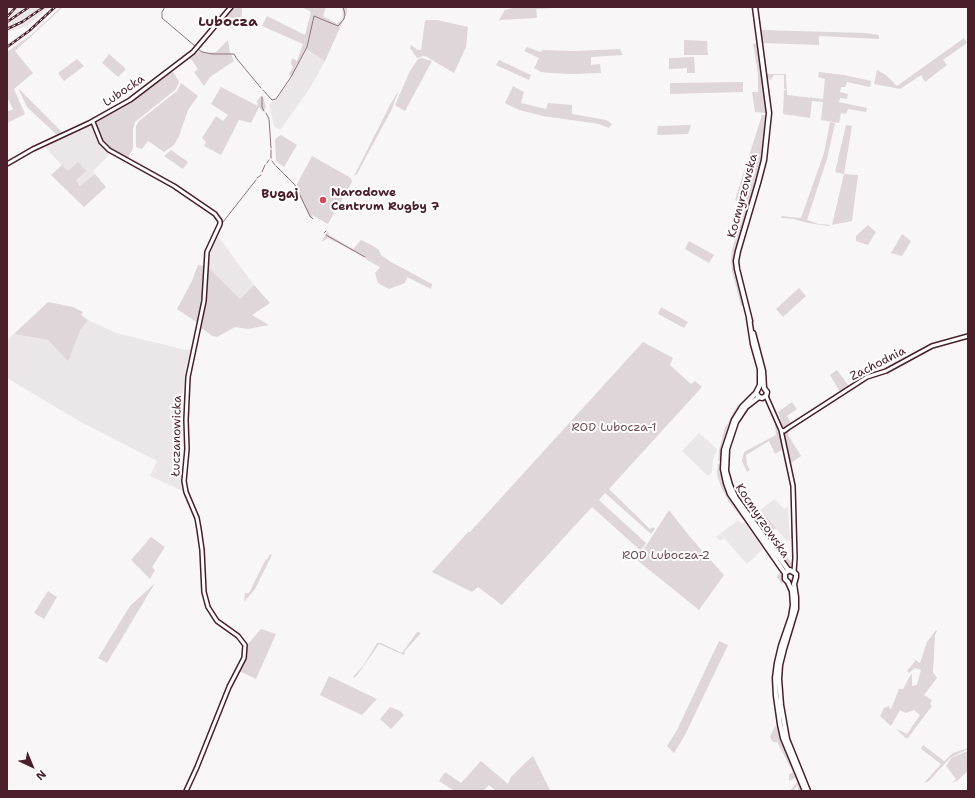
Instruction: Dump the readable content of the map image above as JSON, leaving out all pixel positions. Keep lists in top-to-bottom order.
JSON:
{
  "streets": {
    "main road": ["Kocmyrzowska"],
    "street": ["Lubocka", "Zachodnia", "Łuczanowicka"]
  },
  "crossings": [
    ["Lubocka", "Łuczanowicka"]
  ],
  "districts": ["Lubocza", "Bugaj"],
  "parks": ["ROD Lubocza-1", "ROD Lubocza-2"],
  "places": ["Narodowe Centrum Rugby 7"],
  "north": "bottom right"
}
